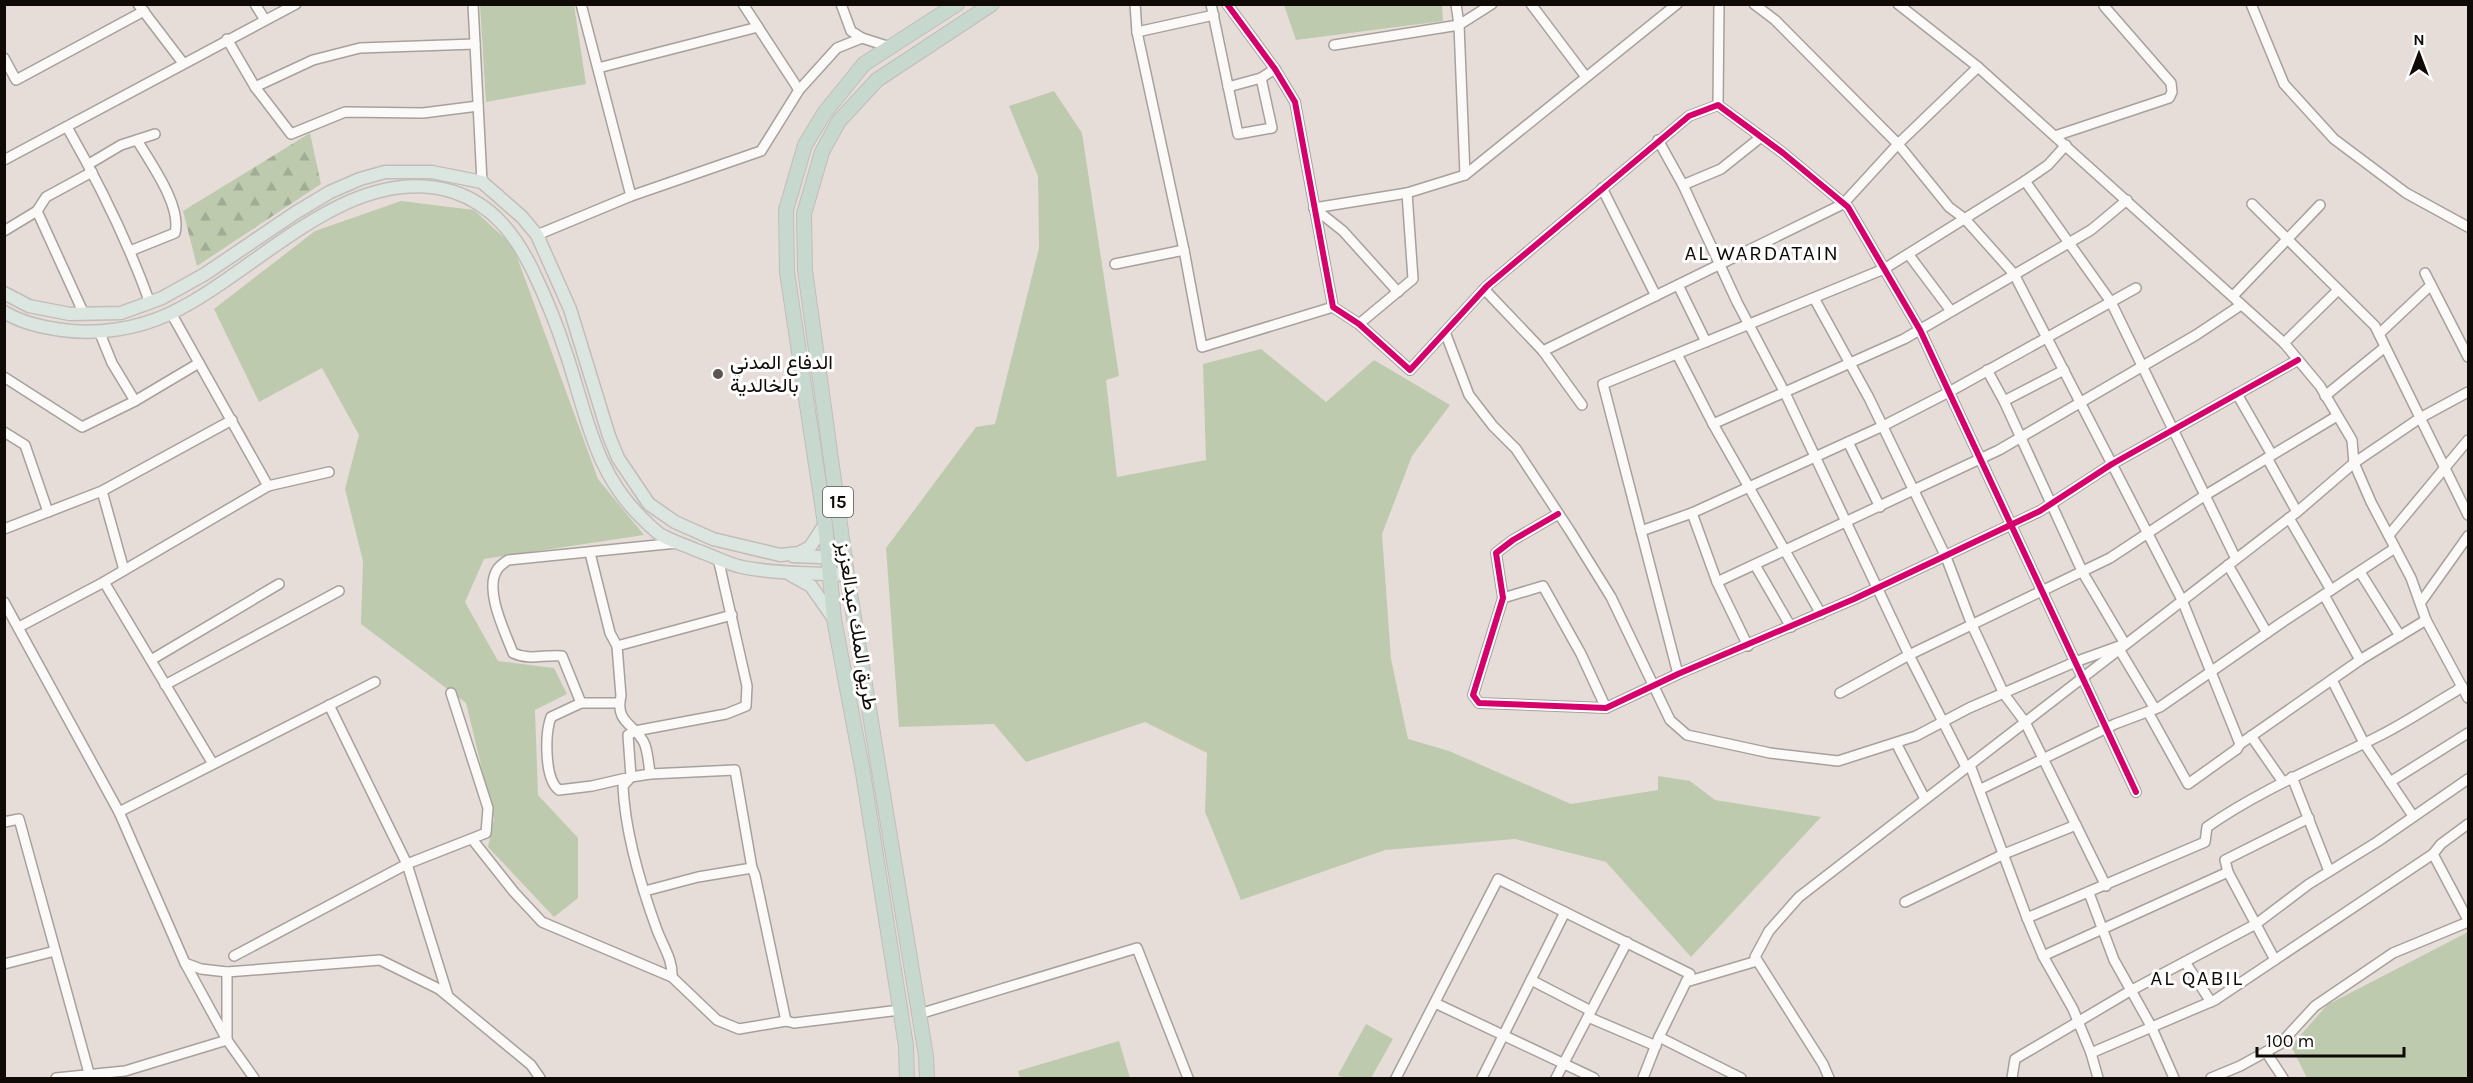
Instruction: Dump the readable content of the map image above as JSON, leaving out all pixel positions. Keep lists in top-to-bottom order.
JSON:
{
  "streets": {
    "highway": ["15", "طريق الملك عبدالعزيز"]
  },
  "districts": ["AL WARDATAIN", "AL QABIL"],
  "places": ["الدفاع المدني بالخالدية"],
  "scale_bar": "100 m",
  "north": "top"
}
